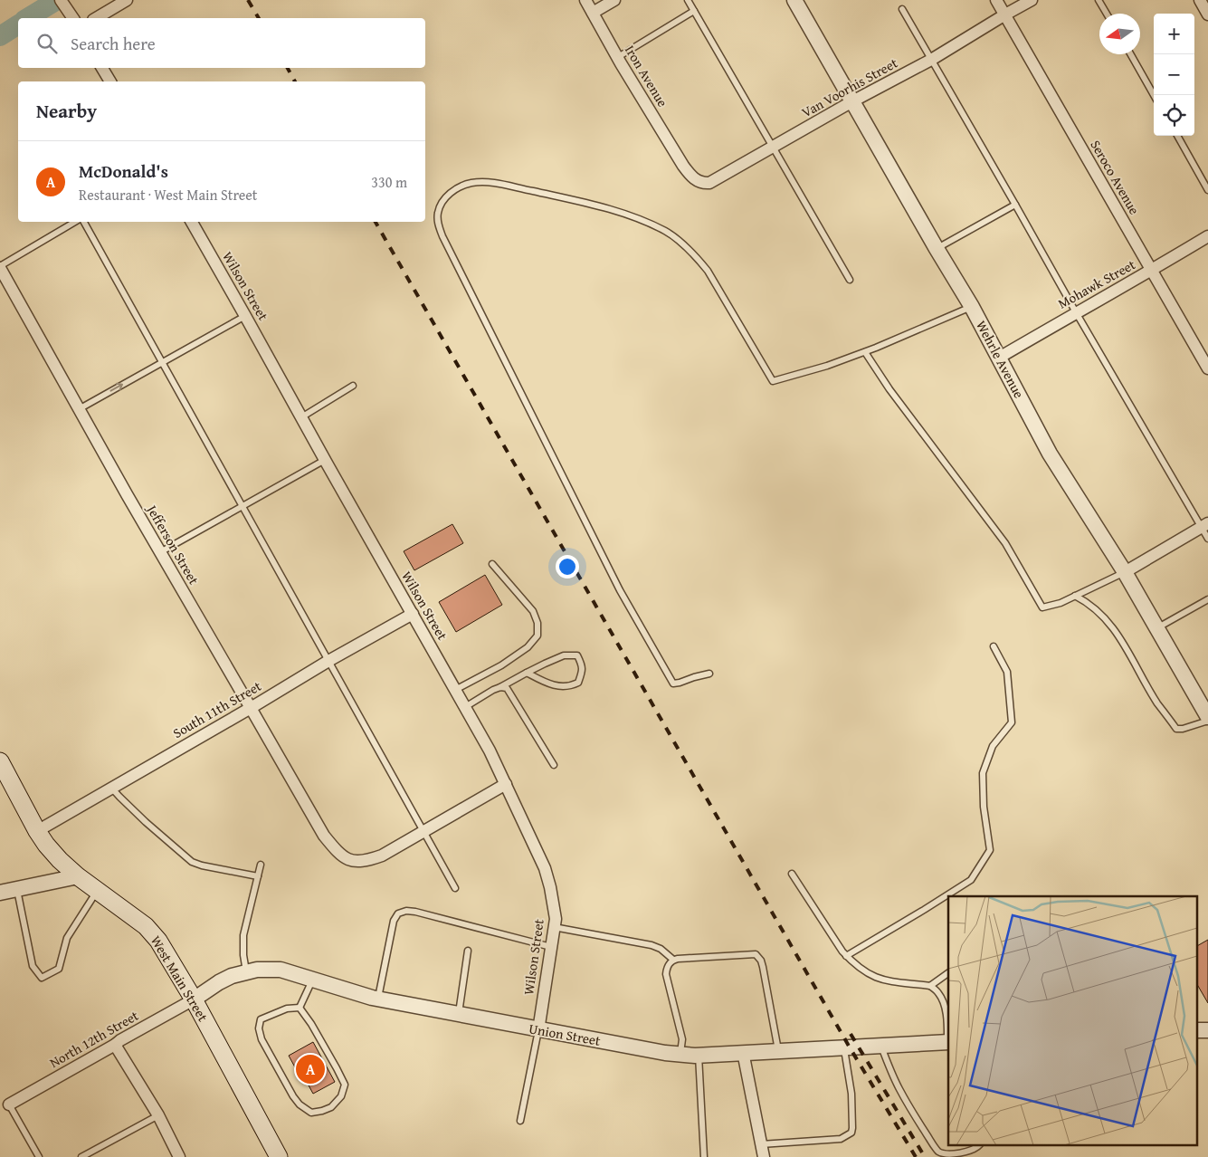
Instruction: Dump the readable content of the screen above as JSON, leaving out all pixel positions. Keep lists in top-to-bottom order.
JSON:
{
  "streets": {
    "main road": ["West Main Street"],
    "street": [
      "Iron Avenue",
      "Van Voorhis Street",
      "Seroco Avenue",
      "Mohawk Street",
      "Wilson Street",
      "Wehrle Avenue",
      "Jefferson Street",
      "South 11th Street",
      "Union Street",
      "North 12th Street"
    ]
  },
  "crossings": [
    ["Iron Avenue", "Van Voorhis Street"],
    ["Van Voorhis Street", "Seroco Avenue"],
    ["Van Voorhis Street", "Wehrle Avenue"],
    ["Seroco Avenue", "Mohawk Street"],
    ["Mohawk Street", "Wehrle Avenue"],
    ["Wilson Street", "South 11th Street"],
    ["Wilson Street", "Union Street"],
    ["Jefferson Street", "South 11th Street"],
    ["South 11th Street", "West Main Street"],
    ["West Main Street", "Union Street"],
    ["West Main Street", "North 12th Street"],
    ["Union Street", "North 12th Street"]
  ],
  "north": "left",
  "page": {
    "map_buttons": ["+", "−"],
    "search": "Search here",
    "heading": "Nearby",
    "list": [
      {
        "mark": "A",
        "name": "McDonald's",
        "note": "Restaurant · West Main Street",
        "value": "330 m"
      }
    ],
    "pins": "A"
  }
}
